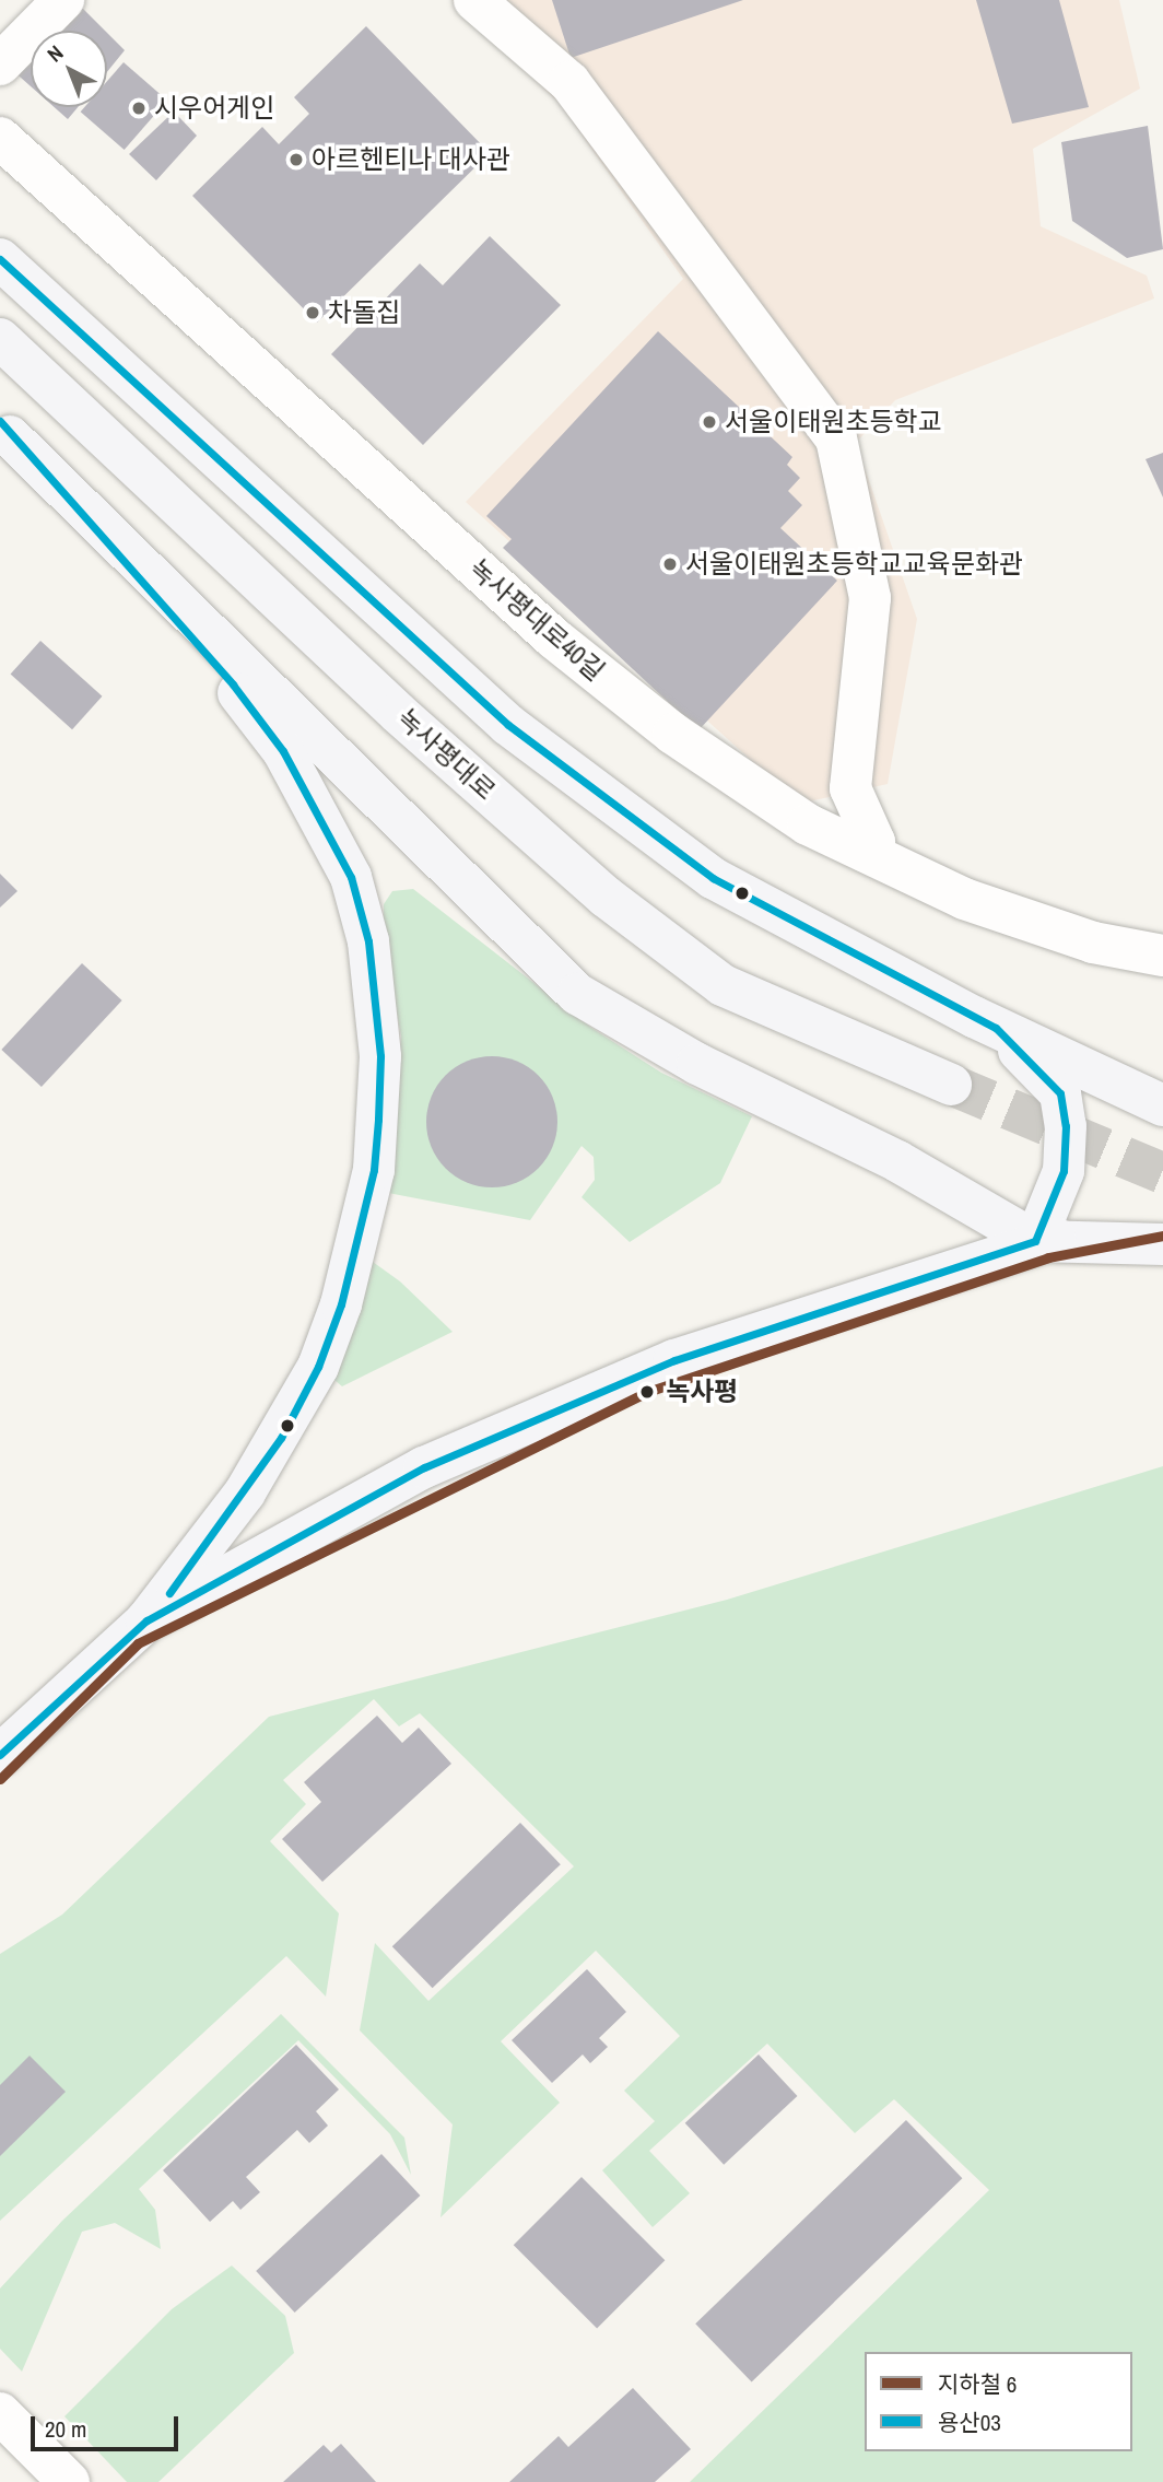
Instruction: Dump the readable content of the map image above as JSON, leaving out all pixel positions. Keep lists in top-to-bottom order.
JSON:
{
  "streets": {
    "main road": ["녹사평대로"],
    "street": ["녹사평대로40길"]
  },
  "places": [
    "시우어게인",
    "아르헨티나 대사관",
    "차돌집",
    "서울이태원초등학교",
    "서울이태원초등학교교육문화관",
    "녹사평"
  ],
  "lines": ["transit line 용산03", "metro line 6"],
  "legend": ["지하철 6", "용산03"],
  "scale_bar": "20 m",
  "north": "top left"
}
